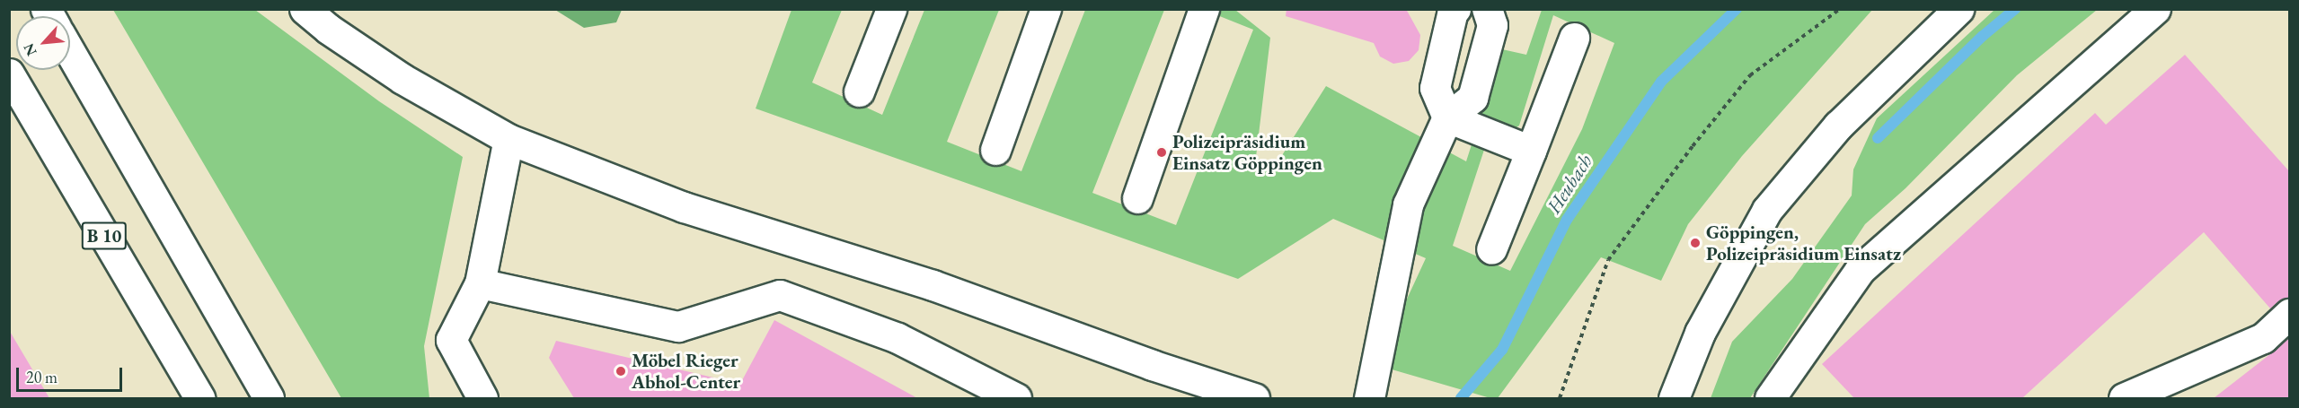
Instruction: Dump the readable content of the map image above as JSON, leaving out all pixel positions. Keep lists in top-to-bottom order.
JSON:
{
  "streets": {
    "main road": ["B 10"]
  },
  "water": ["Heubach"],
  "places": ["Polizeipräsidium Einsatz Göppingen", "Göppingen, Polizeipräsidium Einsatz", "Möbel Rieger Abhol-Center"],
  "scale_bar": "20 m",
  "north": "bottom left"
}
